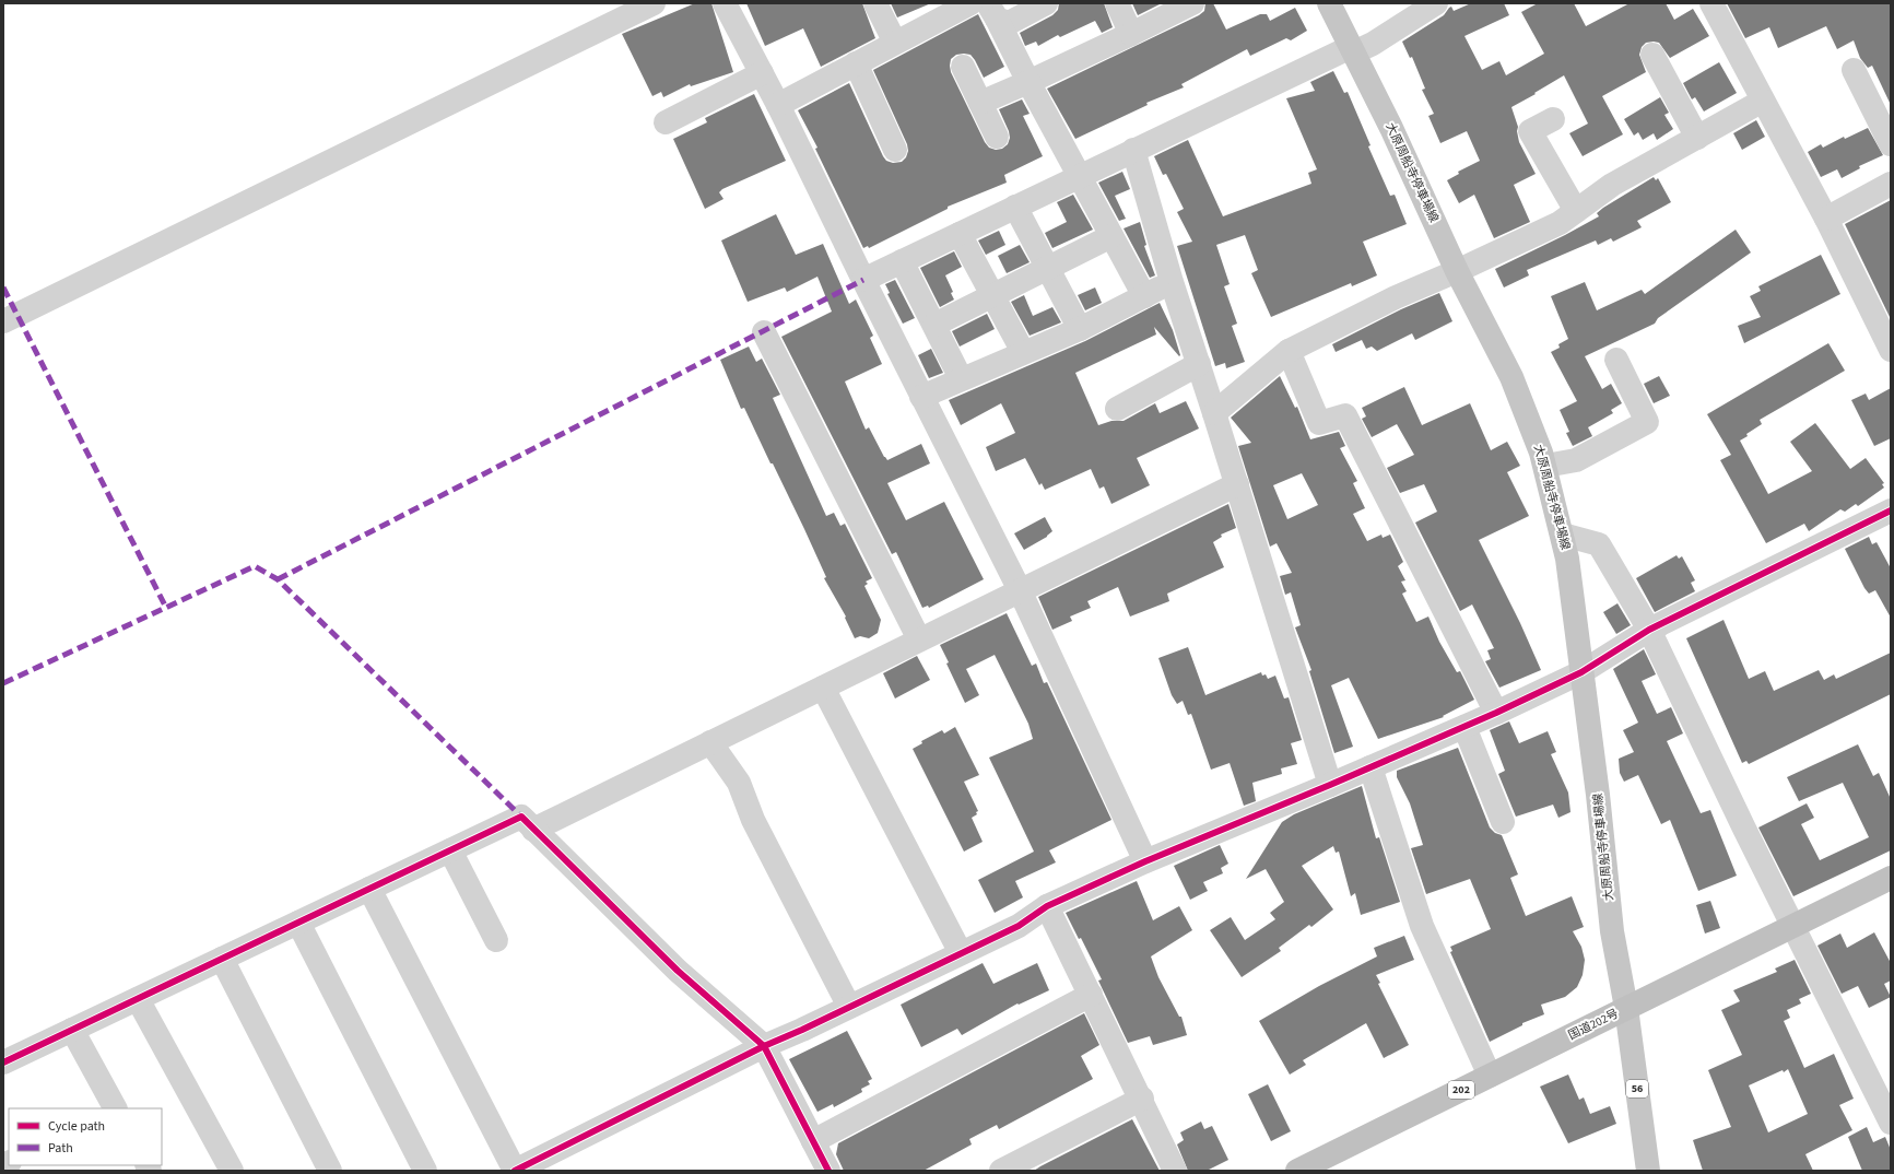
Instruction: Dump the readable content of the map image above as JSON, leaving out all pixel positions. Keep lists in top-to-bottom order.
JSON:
{
  "streets": {
    "highway": ["国道202号", "202"],
    "main road": ["大原周船寺停車場線", "56"]
  },
  "crossings": [
    ["大原周船寺停車場線", "国道202号"],
    ["大原周船寺停車場線", "56"],
    ["国道202号", "56"]
  ],
  "legend": ["Cycle path", "Path"]
}
